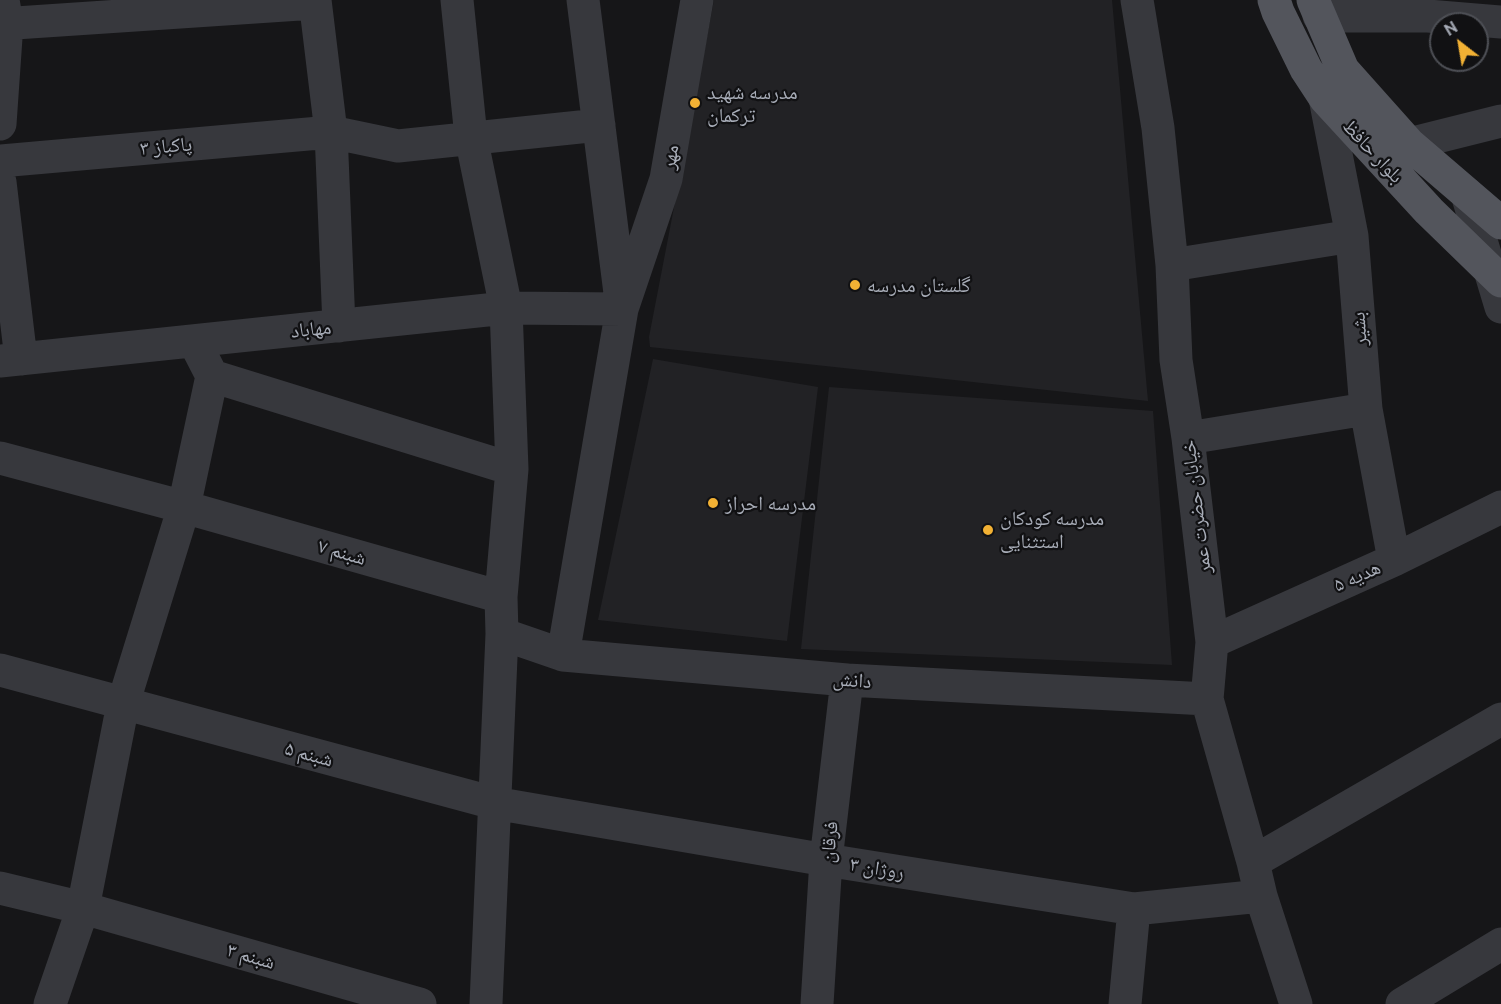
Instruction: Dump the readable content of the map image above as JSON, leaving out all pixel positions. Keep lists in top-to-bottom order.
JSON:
{
  "streets": {
    "main road": ["بلوار حافظ"],
    "street": [
      "پاکباز ۳",
      "مهر",
      "مهاباد",
      "بشیر",
      "خیابان حضرت عمر",
      "شبنم ۷",
      "هدیه ۵",
      "دانش",
      "شبنم ۵",
      "فرقان",
      "روژان ۳",
      "شبنم ۳"
    ]
  },
  "crossings": [
    ["بلوار حافظ", "بشیر"],
    ["مهر", "مهاباد"],
    ["بشیر", "هدیه ۵"],
    ["خیابان حضرت عمر", "هدیه ۵"],
    ["خیابان حضرت عمر", "دانش"],
    ["خیابان حضرت عمر", "روژان ۳"],
    ["دانش", "فرقان"],
    ["شبنم ۵", "روژان ۳"],
    ["فرقان", "روژان ۳"]
  ],
  "places": [
    "مدرسه شهید ترکمان",
    "گلستان مدرسه",
    "مدرسه احراز",
    "مدرسه کودکان استثنایی"
  ],
  "north": "top left"
}
